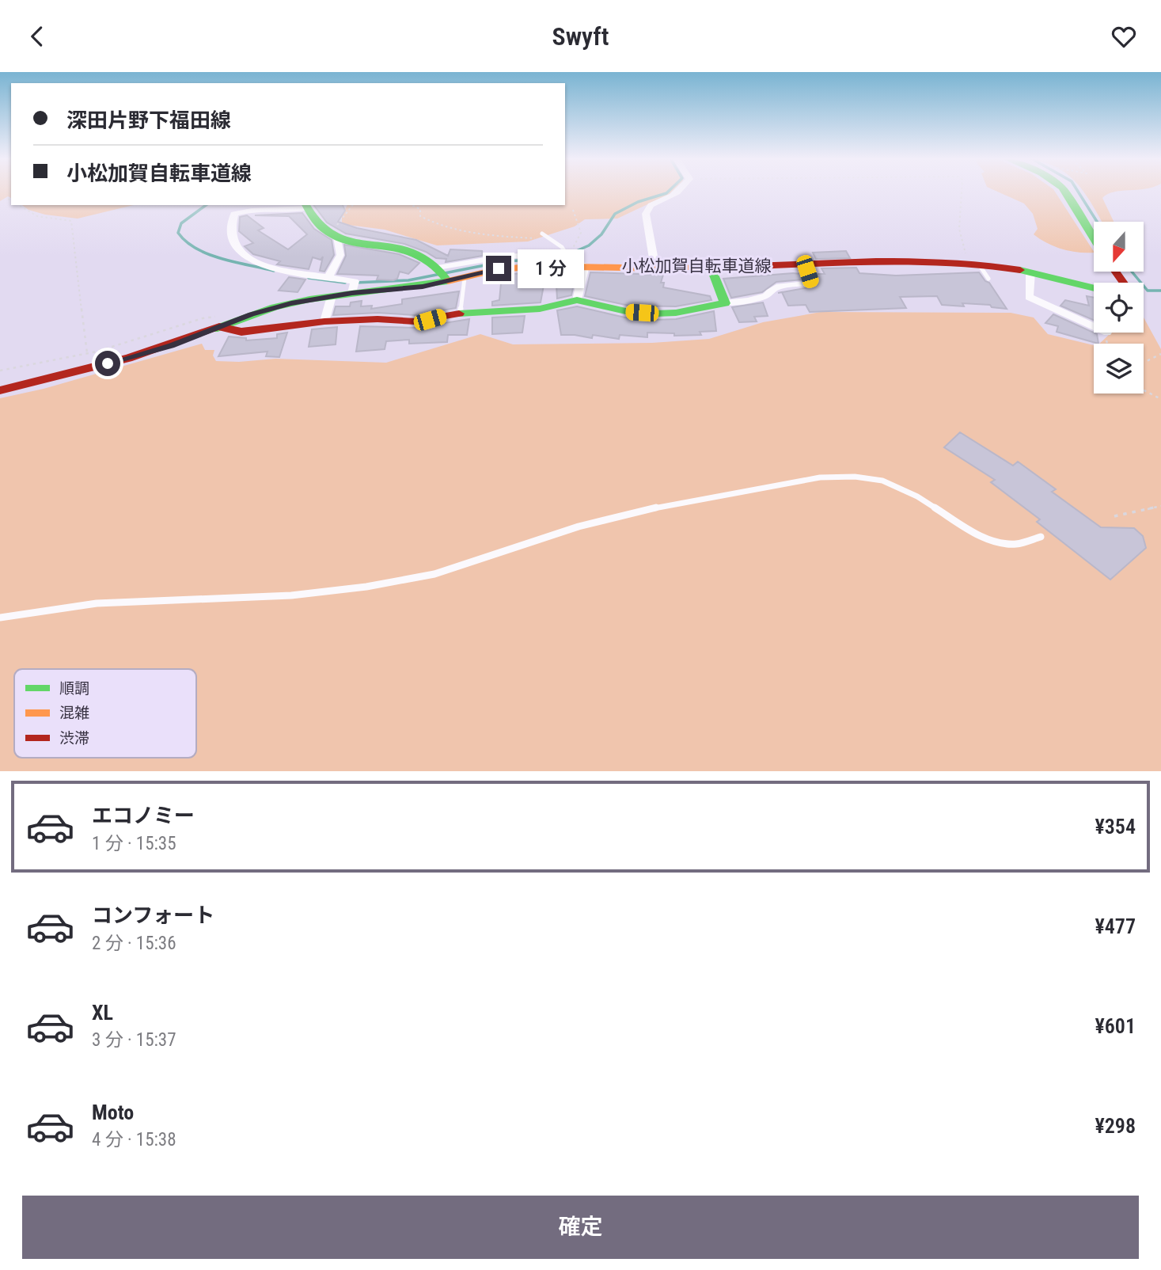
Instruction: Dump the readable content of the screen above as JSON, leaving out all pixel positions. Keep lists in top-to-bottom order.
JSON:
{
  "streets": {
    "main road": ["小松加賀自転車道線"]
  },
  "legend": ["順調", "混雑", "渋滞"],
  "north": "bottom",
  "page": {
    "header": "Swyft",
    "banner": ["深田片野下福田線", "小松加賀自転車道線"],
    "bubble": "1 分",
    "list": [
      {
        "name": "エコノミー",
        "note": "1 分 · 15:35",
        "value": "¥354"
      },
      {
        "name": "コンフォート",
        "note": "2 分 · 15:36",
        "value": "¥477"
      },
      {
        "name": "XL",
        "note": "3 分 · 15:37",
        "value": "¥601"
      },
      {
        "name": "Moto",
        "note": "4 分 · 15:38",
        "value": "¥298"
      }
    ],
    "buttons": "確定"
  }
}
